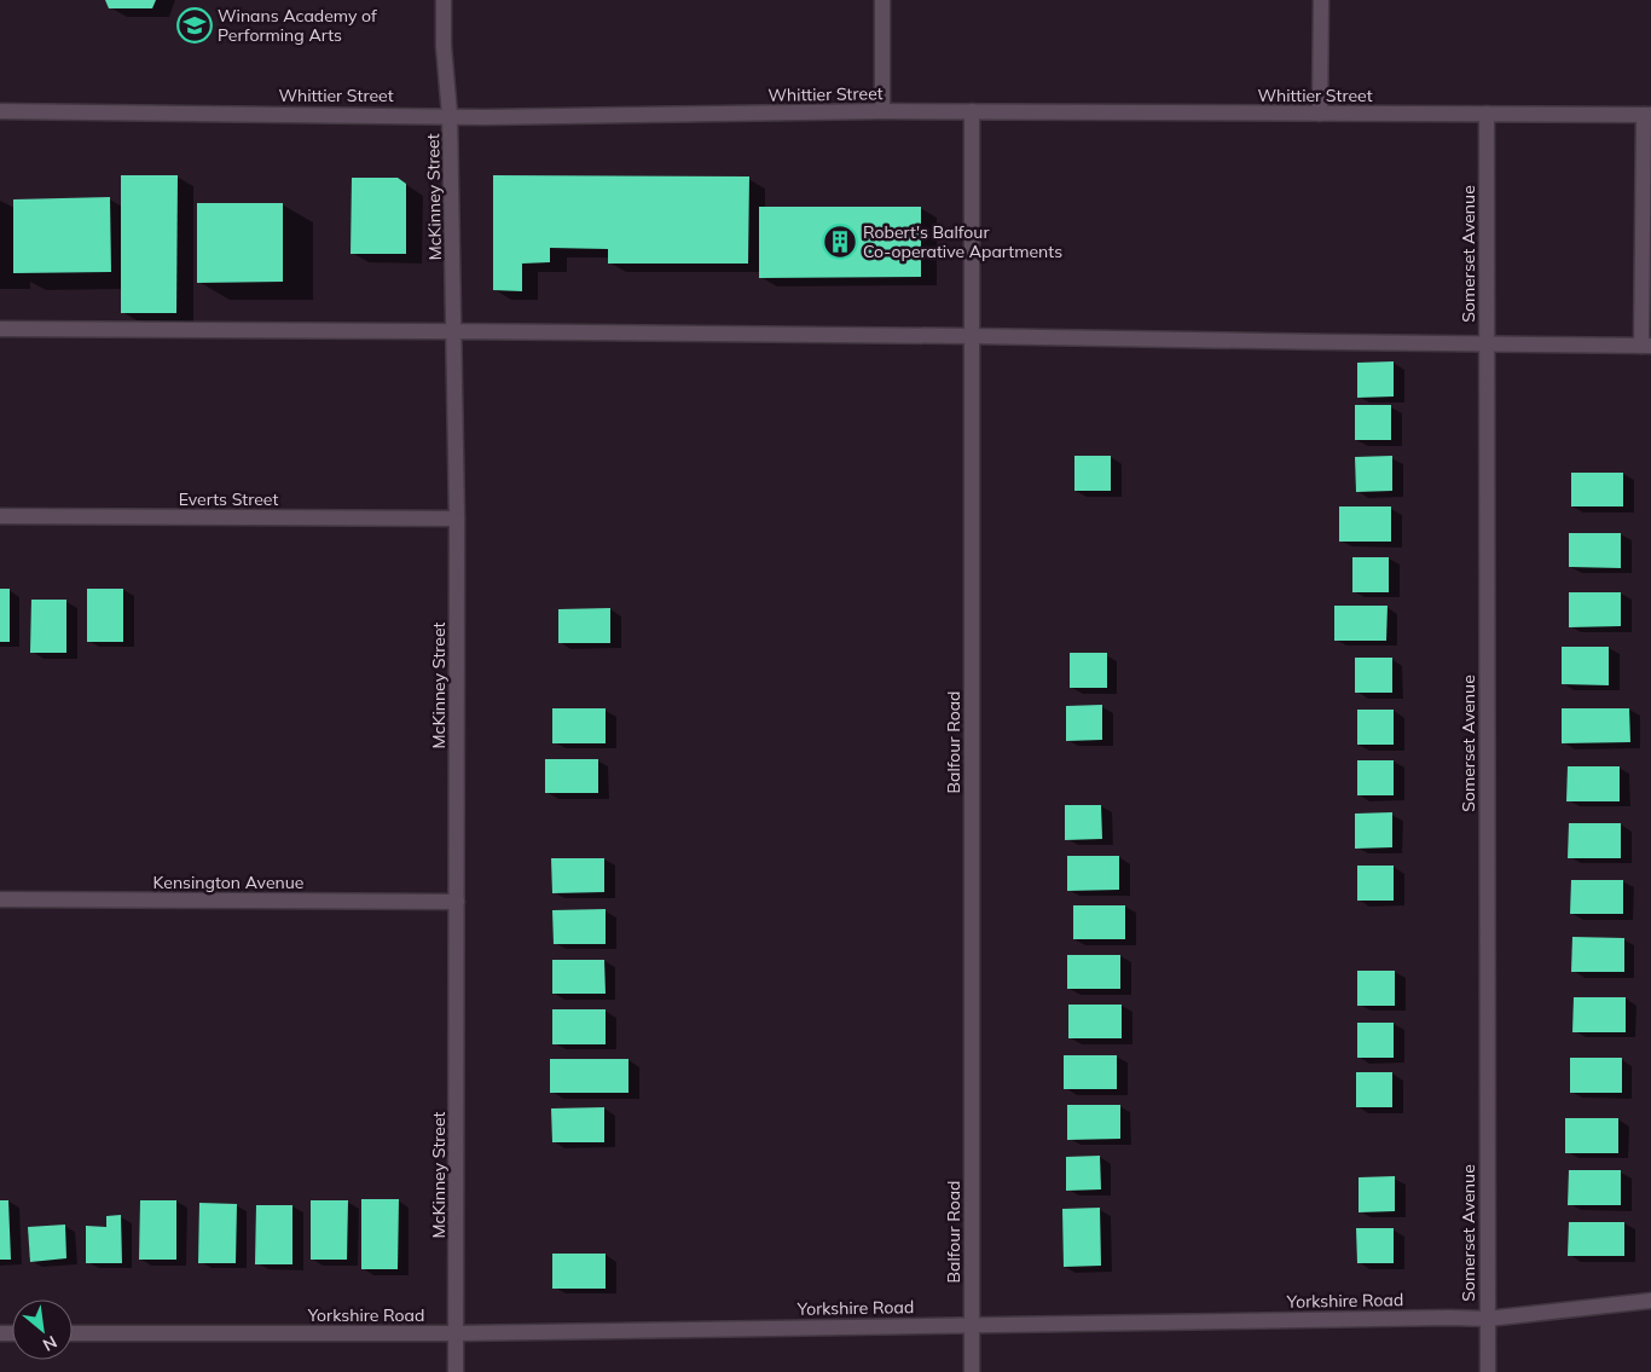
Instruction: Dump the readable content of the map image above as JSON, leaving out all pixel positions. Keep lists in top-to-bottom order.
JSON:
{
  "streets": {
    "street": [
      "Whittier Street",
      "McKinney Street",
      "Somerset Avenue",
      "Everts Street",
      "Balfour Road",
      "Kensington Avenue",
      "Yorkshire Road"
    ]
  },
  "crossings": [
    ["Whittier Street", "McKinney Street"],
    ["Whittier Street", "Somerset Avenue"],
    ["Whittier Street", "Balfour Road"],
    ["McKinney Street", "Everts Street"],
    ["McKinney Street", "Kensington Avenue"],
    ["McKinney Street", "Yorkshire Road"],
    ["Somerset Avenue", "Yorkshire Road"],
    ["Balfour Road", "Yorkshire Road"]
  ],
  "places": {
    "school or university": ["Winans Academy of Performing Arts"],
    "building": ["Robert's Balfour Co-operative Apartments"]
  },
  "north": "bottom right"
}
